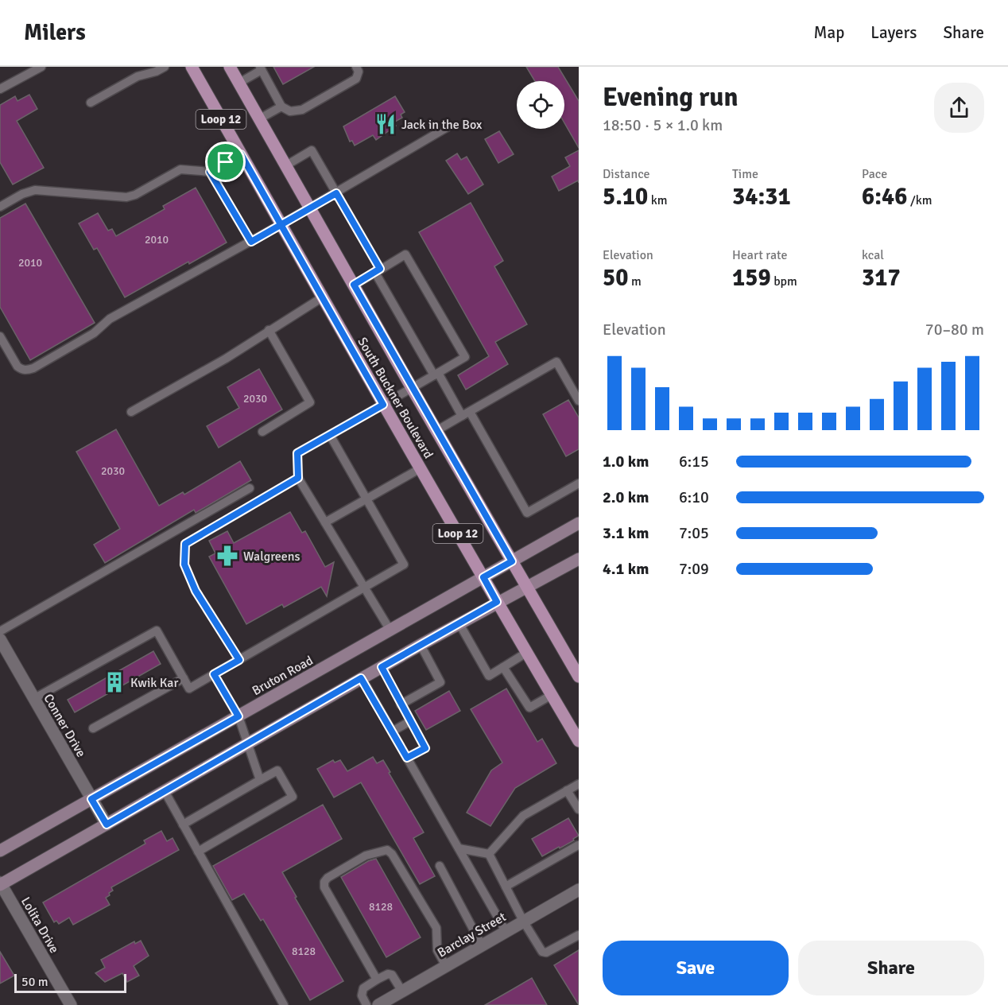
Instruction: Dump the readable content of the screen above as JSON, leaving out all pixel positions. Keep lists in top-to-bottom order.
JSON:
{
  "streets": {
    "main road": ["Loop 12", "South Buckner Boulevard", "Bruton Road"],
    "street": ["Conner Drive", "Lolita Drive", "Barclay Street"]
  },
  "crossings": [
    ["South Buckner Boulevard", "Bruton Road"],
    ["Bruton Road", "Conner Drive"]
  ],
  "places": {
    "restaurant": ["Jack in the Box"],
    "pharmacy": ["Walgreens"],
    "building": ["Kwik Kar"]
  },
  "house_numbers": [
    "2010",
    "2010",
    "2030",
    "2030",
    "8128",
    "8128"
  ],
  "scale_bar": "50 m",
  "page": {
    "header": "Milers",
    "nav": ["Map", "Layers", "Share"],
    "heading": ["Evening run", "18:50 · 5 × 1.0 km"],
    "stats": [
      ["Distance", "5.10 km"],
      ["Time", "34:31"],
      ["Pace", "6:46 /km"],
      ["Elevation", "50 m"],
      ["Heart rate", "159 bpm"],
      ["kcal", "317"]
    ],
    "chart": ["Elevation", "70–80 m"],
    "list": [
      {
        "name": "1.0 km",
        "note": "6:15"
      },
      {
        "name": "2.0 km",
        "note": "6:10"
      },
      {
        "name": "3.1 km",
        "note": "7:05"
      },
      {
        "name": "4.1 km",
        "note": "7:09"
      }
    ],
    "buttons": ["Save", "Share"],
    "scale": "50 m"
  }
}
